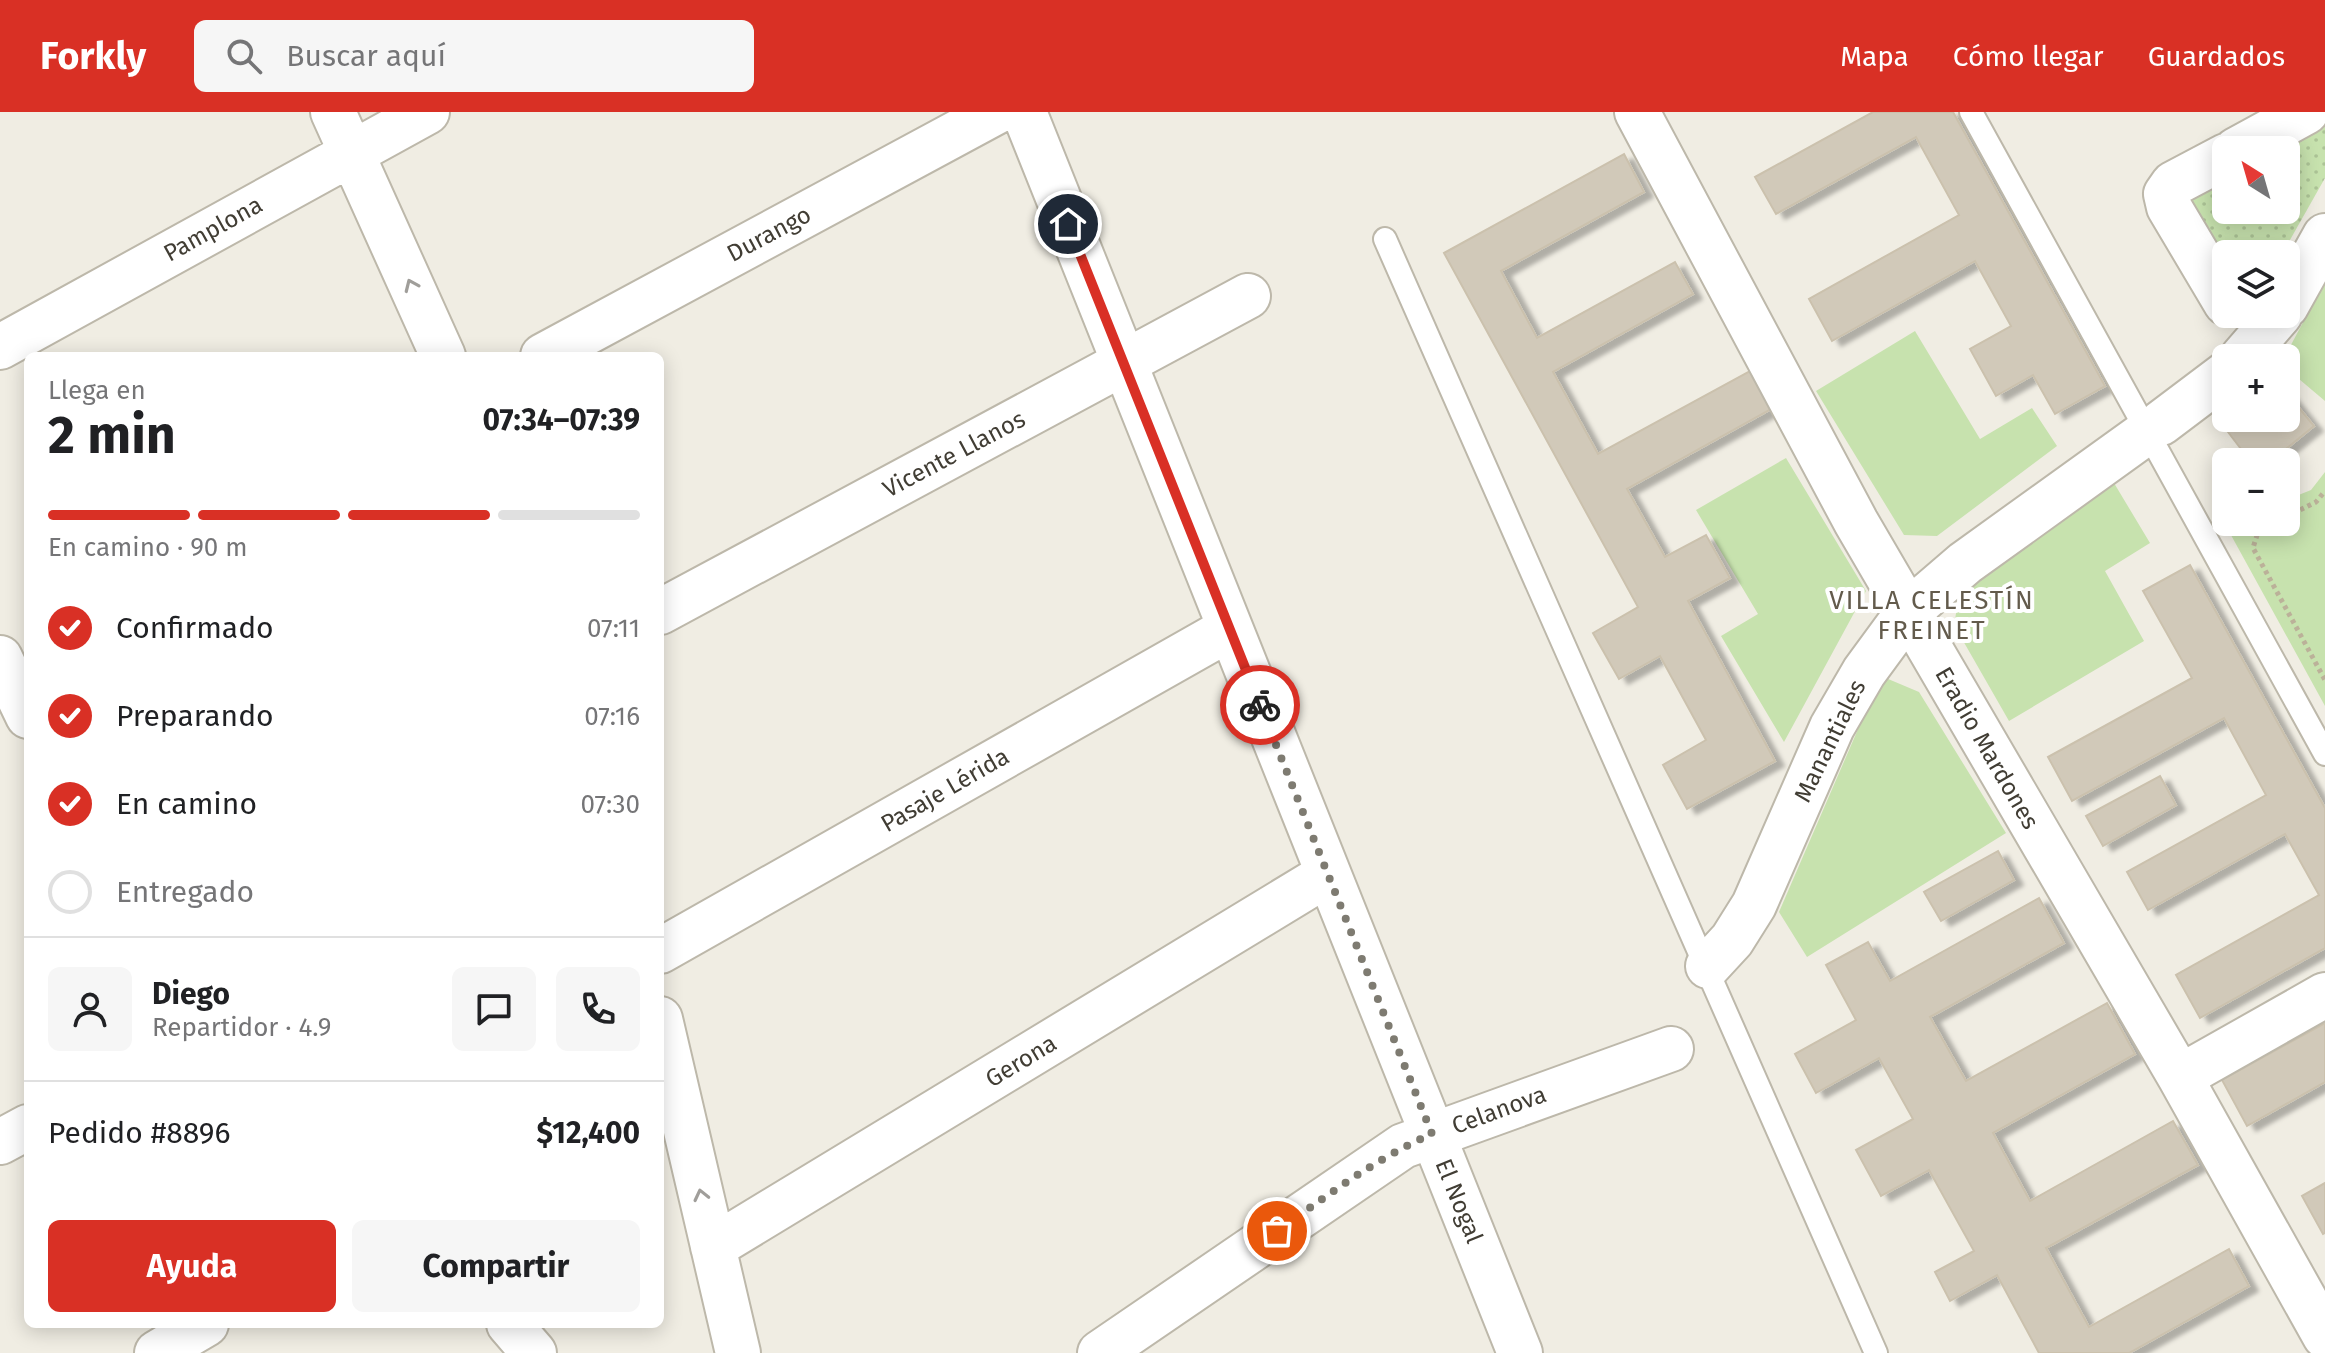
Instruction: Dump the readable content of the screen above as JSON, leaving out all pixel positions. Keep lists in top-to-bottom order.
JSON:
{
  "streets": {
    "street": [
      "Pamplona",
      "Durango",
      "Vicente Llanos",
      "Manantiales",
      "Eradio Mardones",
      "Pasaje Lérida",
      "Gerona",
      "Celanova",
      "El Nogal"
    ]
  },
  "crossings": [
    ["Vicente Llanos", "El Nogal"],
    ["Manantiales", "Eradio Mardones"],
    ["Pasaje Lérida", "El Nogal"],
    ["Gerona", "El Nogal"],
    ["Celanova", "El Nogal"]
  ],
  "districts": ["VILLA CELESTÍN FREINET"],
  "north": "top left",
  "page": {
    "header": "Forkly",
    "search": "Buscar aquí",
    "nav": ["Mapa", "Cómo llegar", "Guardados"],
    "map_buttons": ["+", "−"],
    "heading": ["2 min", "Llega en", "07:34–07:39"],
    "panel": [
      "Diego",
      "Repartidor · 4.9",
      "Pedido #8896",
      "$12,400"
    ],
    "bar": "En camino · 90 m",
    "list": [
      ["Confirmado", "07:11"],
      ["Preparando", "07:16"],
      ["En camino", "07:30"],
      "Entregado"
    ],
    "buttons": ["Ayuda", "Compartir"]
  }
}
